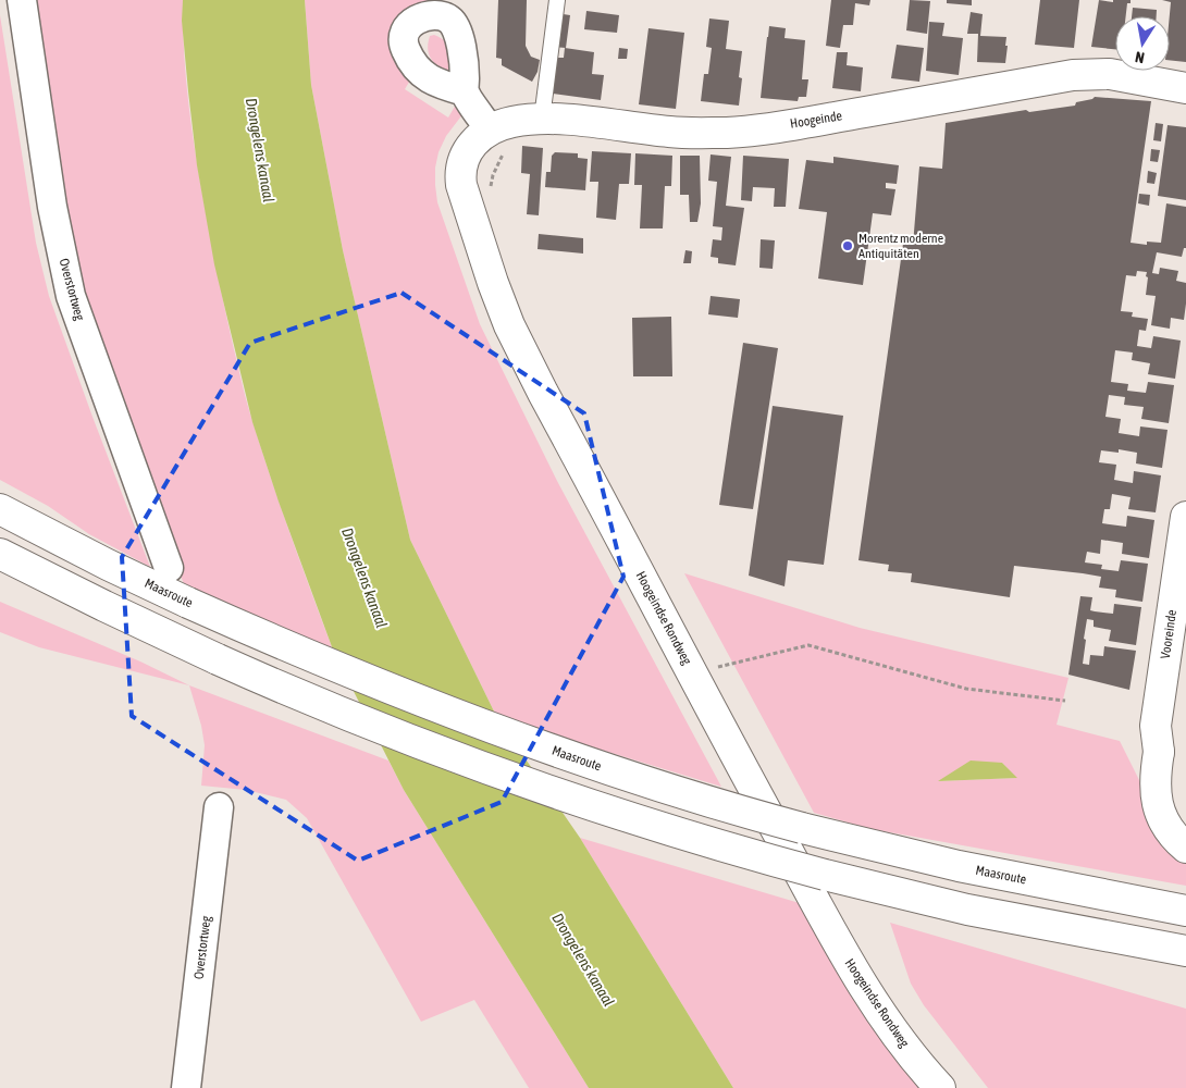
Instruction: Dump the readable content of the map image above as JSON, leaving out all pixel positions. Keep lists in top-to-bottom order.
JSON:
{
  "streets": {
    "main road": [
      "Hoogeinde",
      "Maasroute",
      "Hoogeindse Rondweg",
      "Vooreinde"
    ],
    "street": ["Overstortweg"]
  },
  "crossings": [
    ["Hoogeinde", "Hoogeindse Rondweg"]
  ],
  "water": ["Drongelens kanaal"],
  "places": ["Morentz moderne Antiquitäten"],
  "north": "bottom"
}
